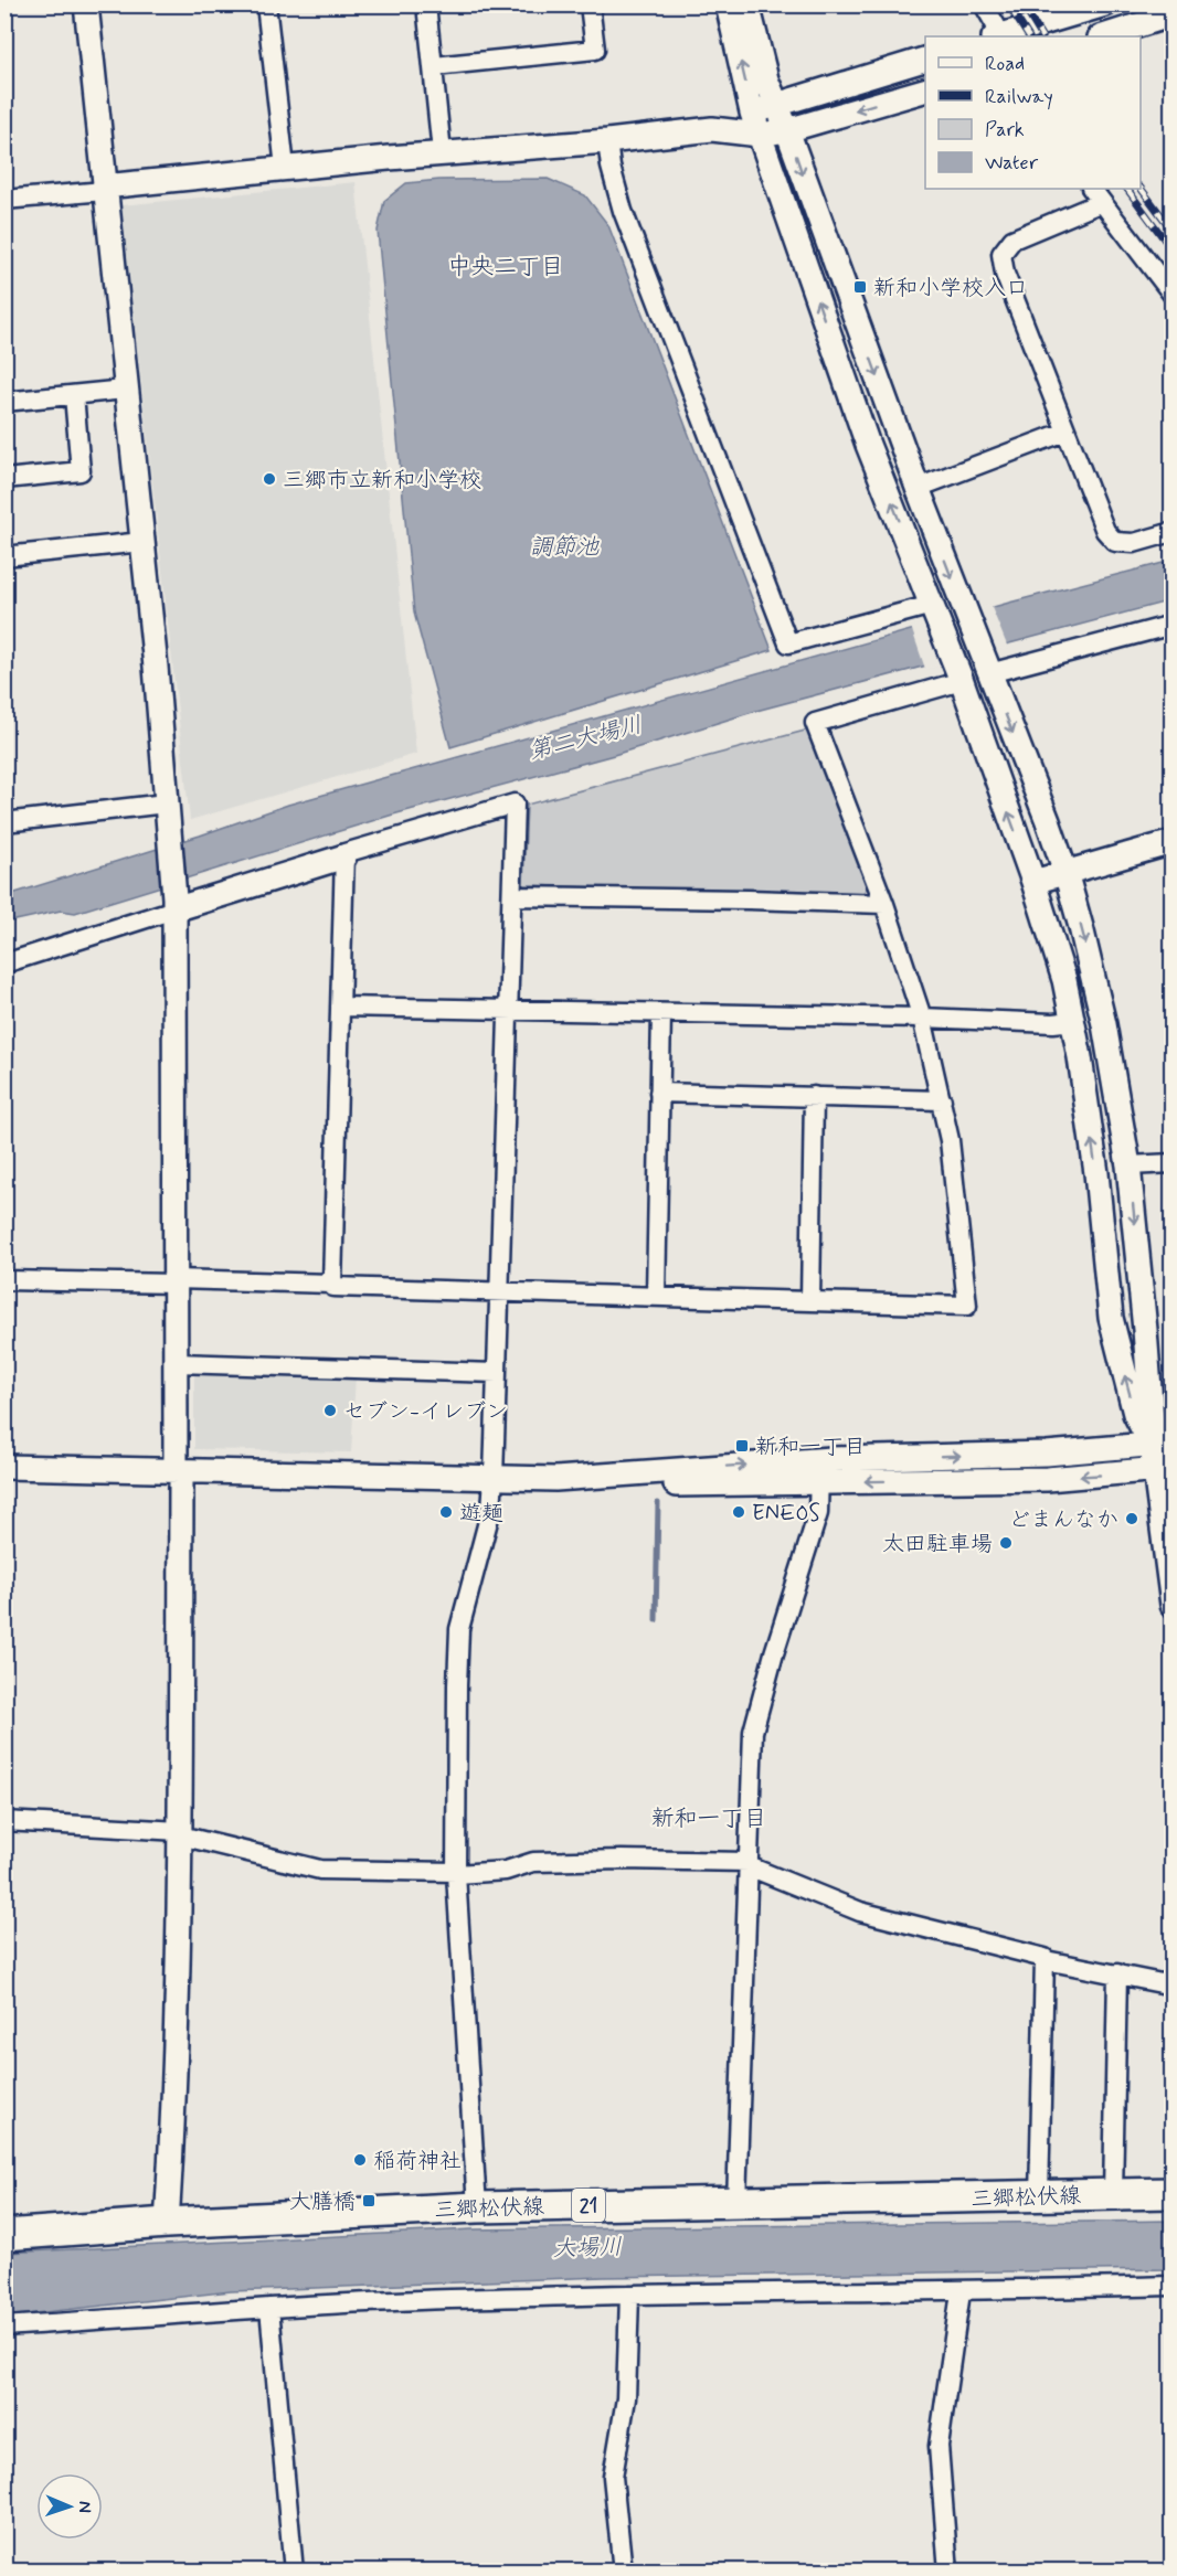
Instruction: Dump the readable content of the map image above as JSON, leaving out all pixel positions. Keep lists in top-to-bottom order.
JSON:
{
  "streets": {
    "main road": ["三郷松伏線", "21"]
  },
  "districts": ["中央二丁目", "新和一丁目"],
  "water": ["調節池", "第二大場川", "大場川"],
  "places": {
    "transit": ["新和小学校入口", "新和一丁目", "大膳橋"],
    "other": [
      "三郷市立新和小学校",
      "セブン-イレブン",
      "遊麺",
      "ENEOS",
      "どまんなか",
      "太田駐車場",
      "稲荷神社"
    ]
  },
  "legend": [
    "Road",
    "Railway",
    "Park",
    "Water"
  ],
  "north": "right"
}
